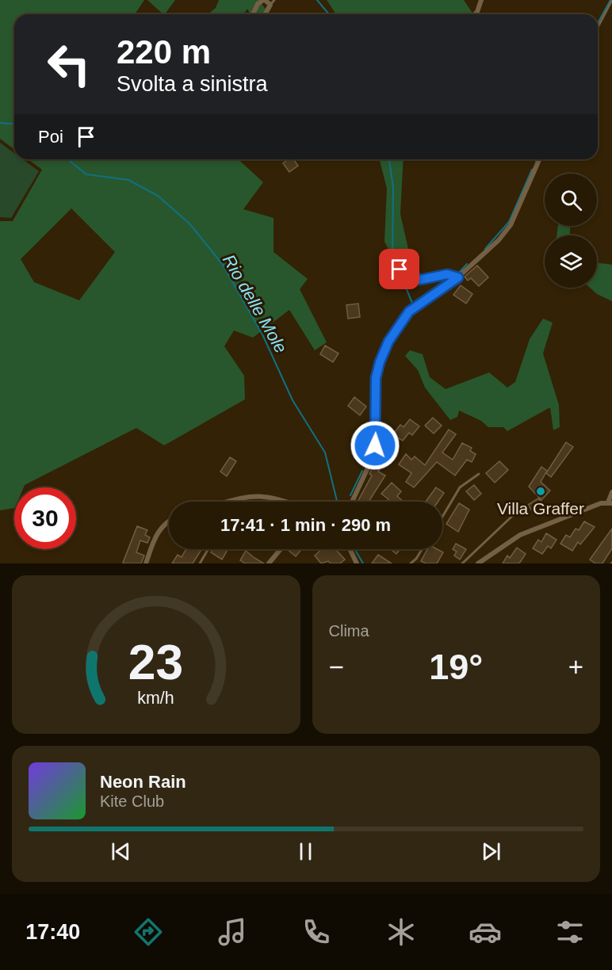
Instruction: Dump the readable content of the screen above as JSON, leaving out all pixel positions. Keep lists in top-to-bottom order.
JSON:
{
  "water": ["Rio delle Mole"],
  "places": ["Villa Graffer"],
  "page": {
    "turn": ["220 m", "Svolta a sinistra"],
    "then": "Poi",
    "limit": "30",
    "trip": "17:41 · 1 min · 290 m",
    "tile": "Clima",
    "heat": ["−", "19°", "+"],
    "song": ["Neon Rain", "Kite Club"],
    "tabs": "17:40",
    "gauge": ["23", "km/h"]
  }
}
